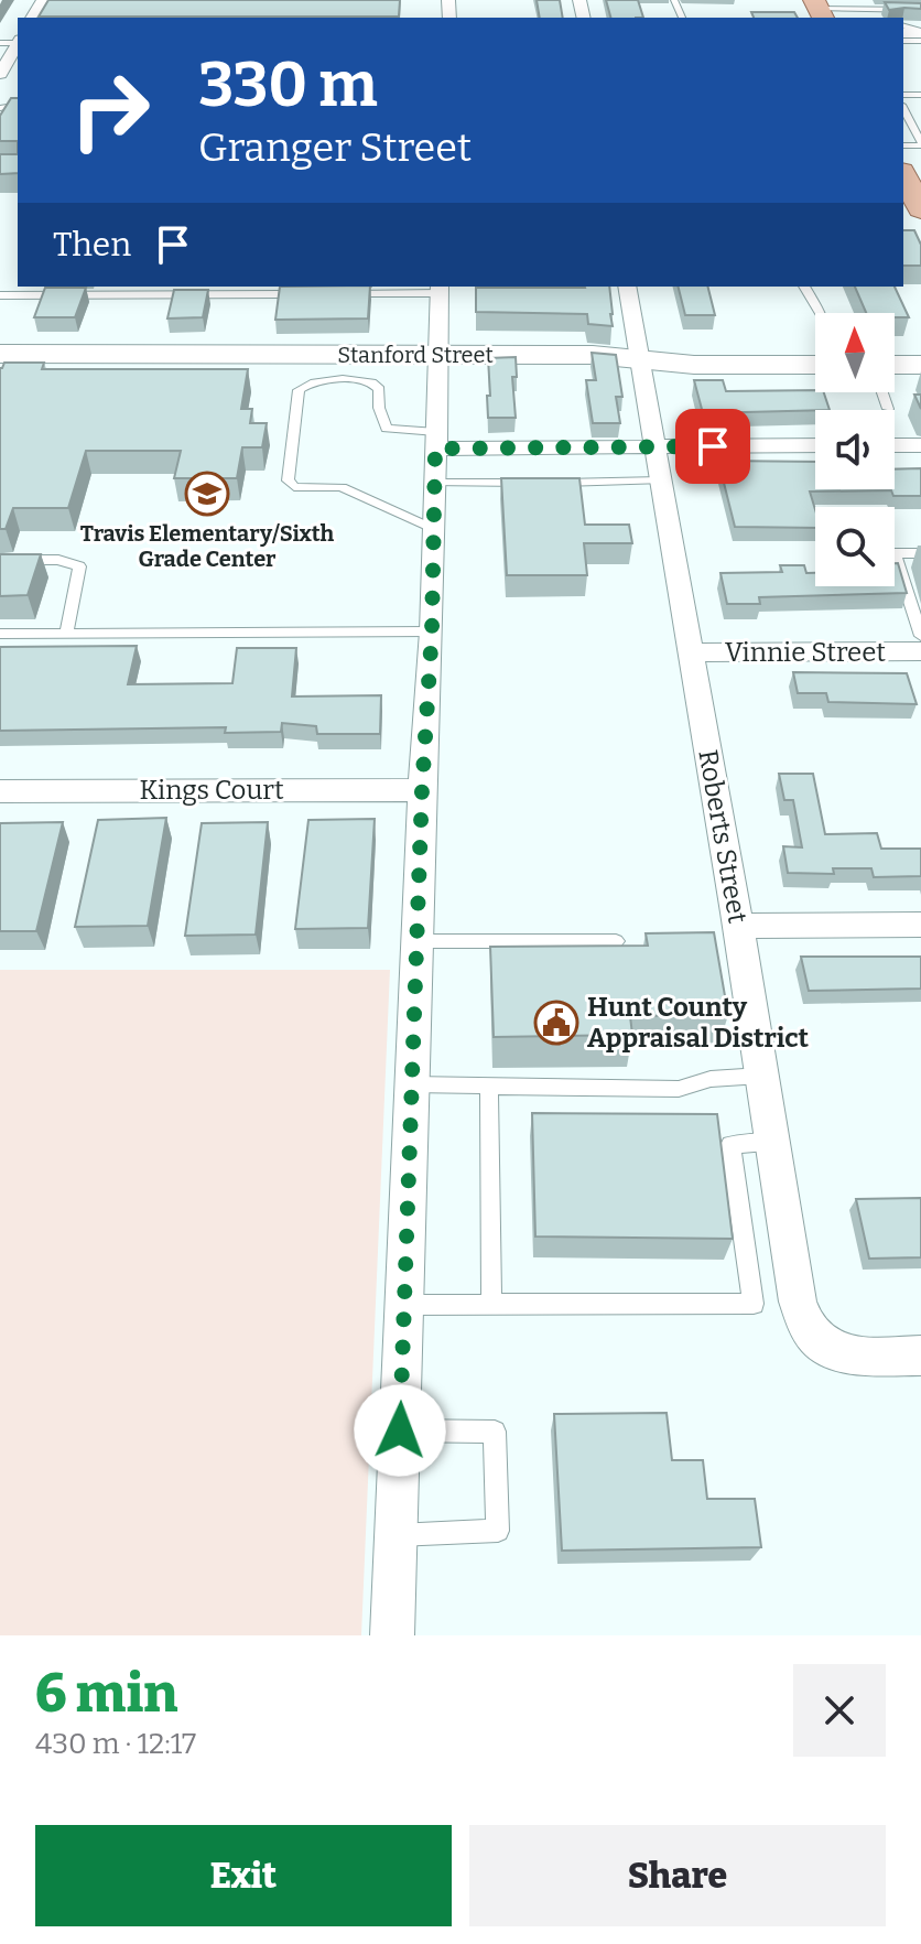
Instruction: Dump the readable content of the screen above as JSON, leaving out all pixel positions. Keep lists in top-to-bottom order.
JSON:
{
  "streets": {
    "street": [
      "Stanford Street",
      "Vinnie Street",
      "Kings Court",
      "Roberts Street"
    ]
  },
  "crossings": [
    ["Stanford Street", "Roberts Street"],
    ["Vinnie Street", "Roberts Street"]
  ],
  "places": {
    "school or university": ["Travis Elementary/Sixth Grade Center"],
    "public building": ["Hunt County Appraisal District"]
  },
  "north": "top",
  "page": {
    "turn": ["330 m", "Granger Street"],
    "then": "Then",
    "heading": ["6 min", "430 m · 12:17"],
    "buttons": ["Exit", "Share"]
  }
}
